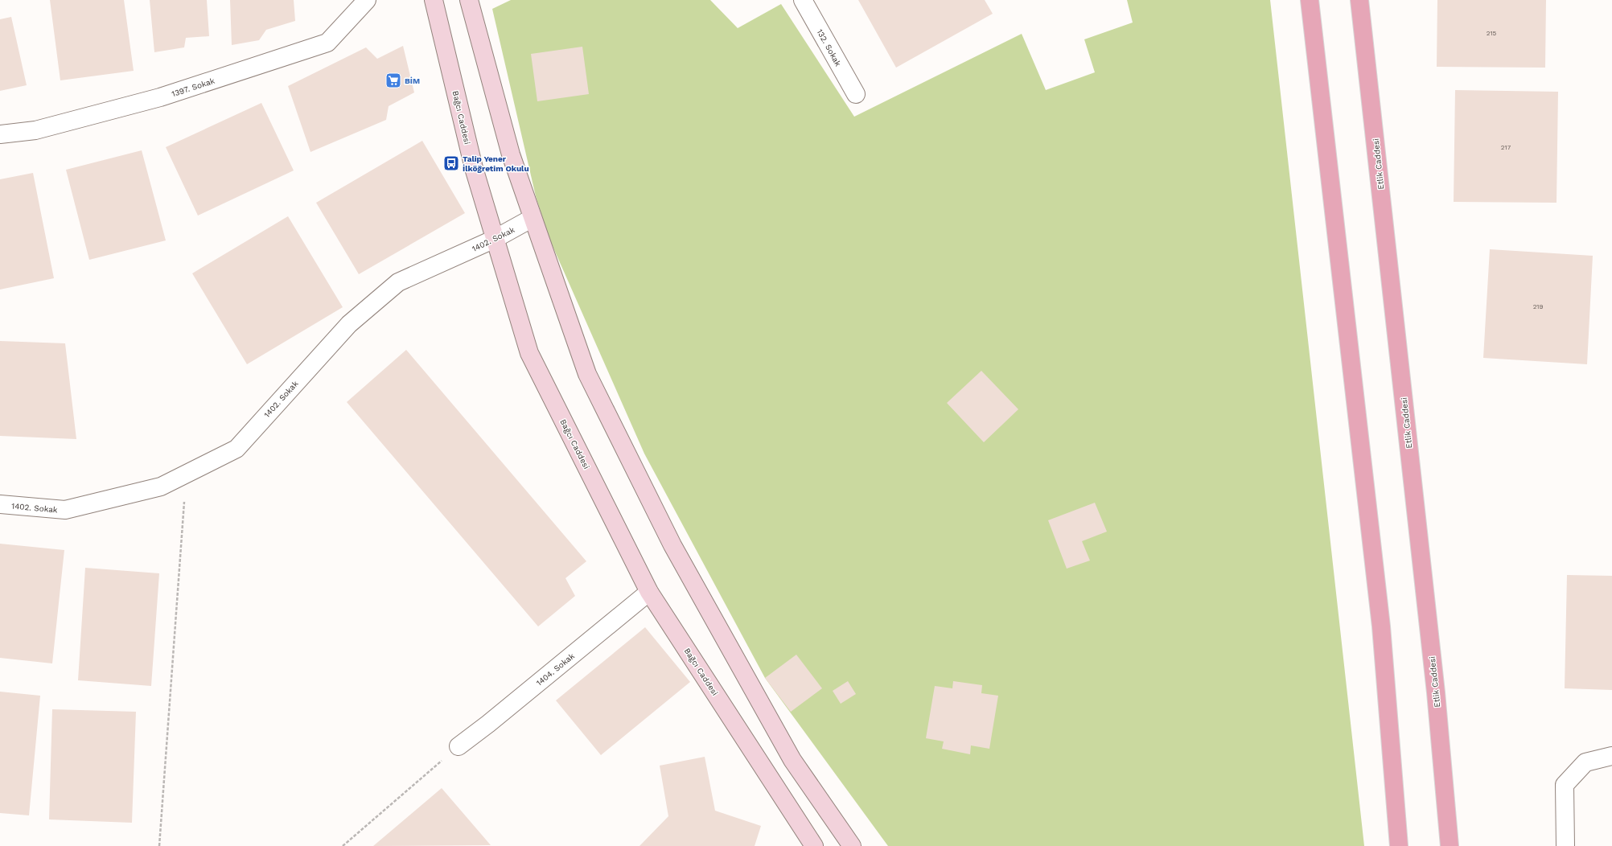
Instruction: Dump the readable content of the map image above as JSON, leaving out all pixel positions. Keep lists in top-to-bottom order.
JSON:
{
  "streets": {
    "main road": ["Bağcı Caddesi", "Etlik Caddesi"],
    "street": [
      "132. Sokak",
      "1397. Sokak",
      "1402. Sokak",
      "1404. Sokak"
    ]
  },
  "crossings": [
    ["Bağcı Caddesi", "1402. Sokak"],
    ["Bağcı Caddesi", "1404. Sokak"]
  ],
  "places": {
    "supermarket": ["BİM"],
    "bus stop": ["Talip Yener İlköğretim Okulu"]
  },
  "house_numbers": ["215", "217", "219"]
}
